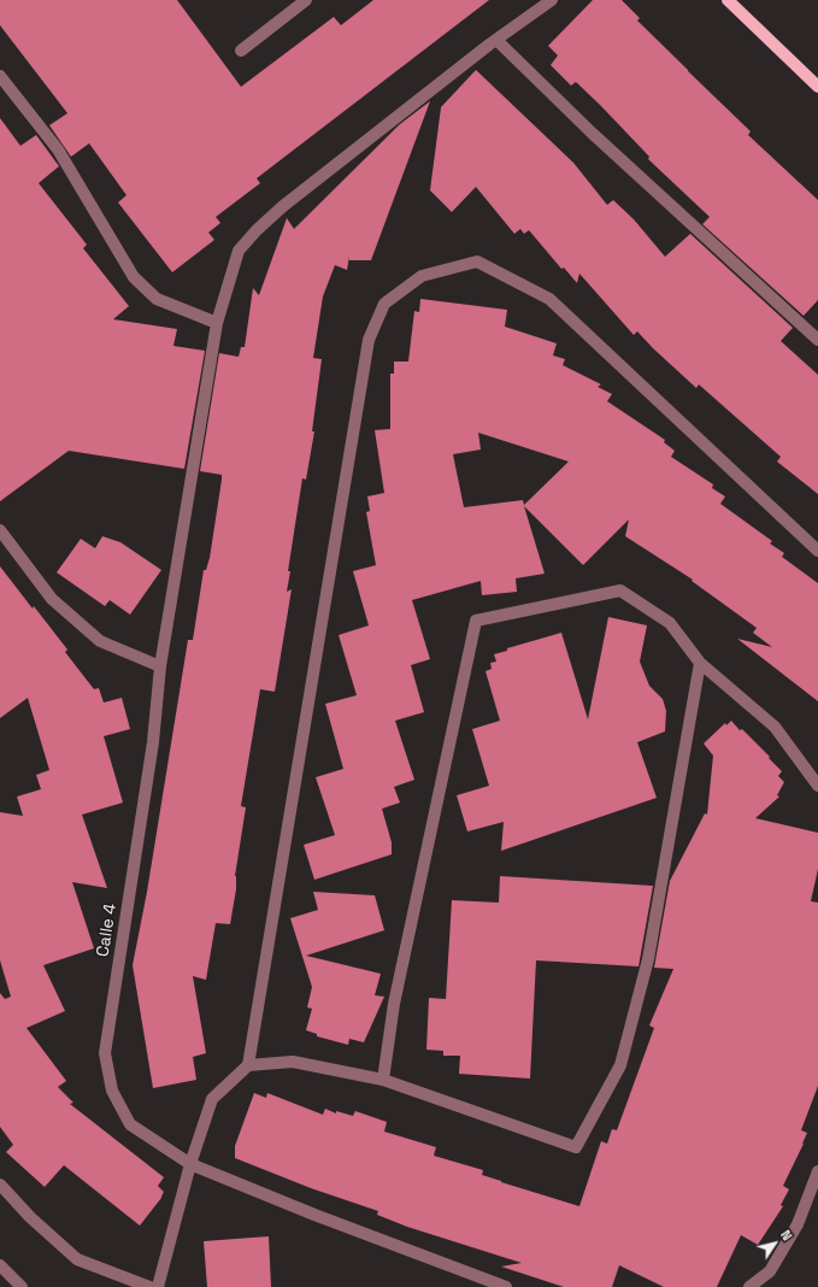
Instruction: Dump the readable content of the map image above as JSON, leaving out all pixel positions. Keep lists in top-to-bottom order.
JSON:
{
  "streets": {
    "street": ["Calle 4"]
  },
  "north": "top right"
}
